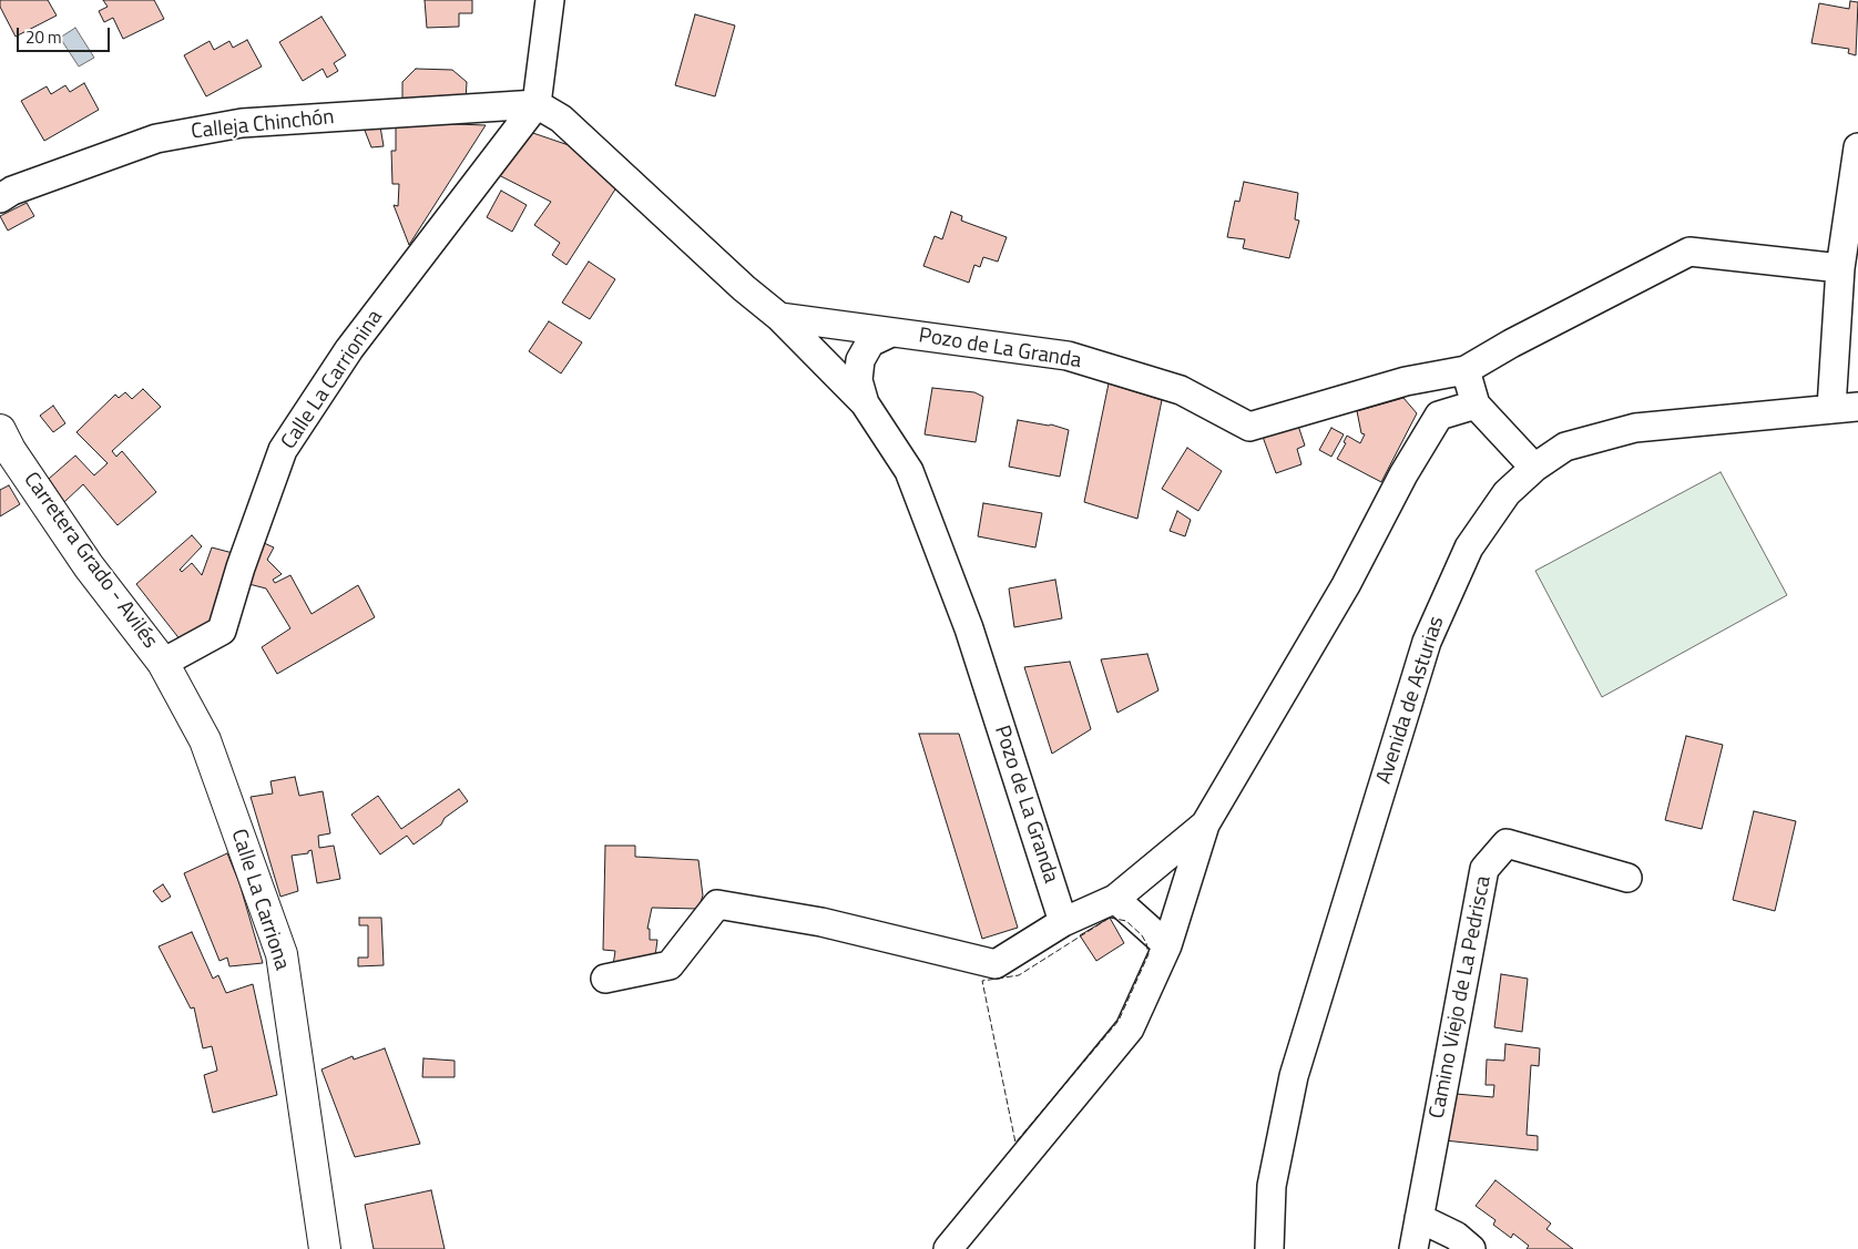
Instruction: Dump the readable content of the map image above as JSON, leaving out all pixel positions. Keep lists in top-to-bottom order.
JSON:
{
  "streets": {
    "main road": ["Carretera Grado - Avilés", "Calle La Carriona"],
    "street": [
      "Calleja Chinchón",
      "Pozo de La Granda",
      "Calle La Carrionina",
      "Avenida de Asturias",
      "Camino Viejo de La Pedrisca"
    ]
  },
  "crossings": [
    ["Calleja Chinchón", "Pozo de La Granda"],
    ["Calleja Chinchón", "Calle La Carrionina"],
    ["Pozo de La Granda", "Calle La Carrionina"],
    ["Calle La Carrionina", "Carretera Grado - Avilés"],
    ["Calle La Carrionina", "Calle La Carriona"],
    ["Carretera Grado - Avilés", "Calle La Carriona"]
  ],
  "scale_bar": "20 m"
}
